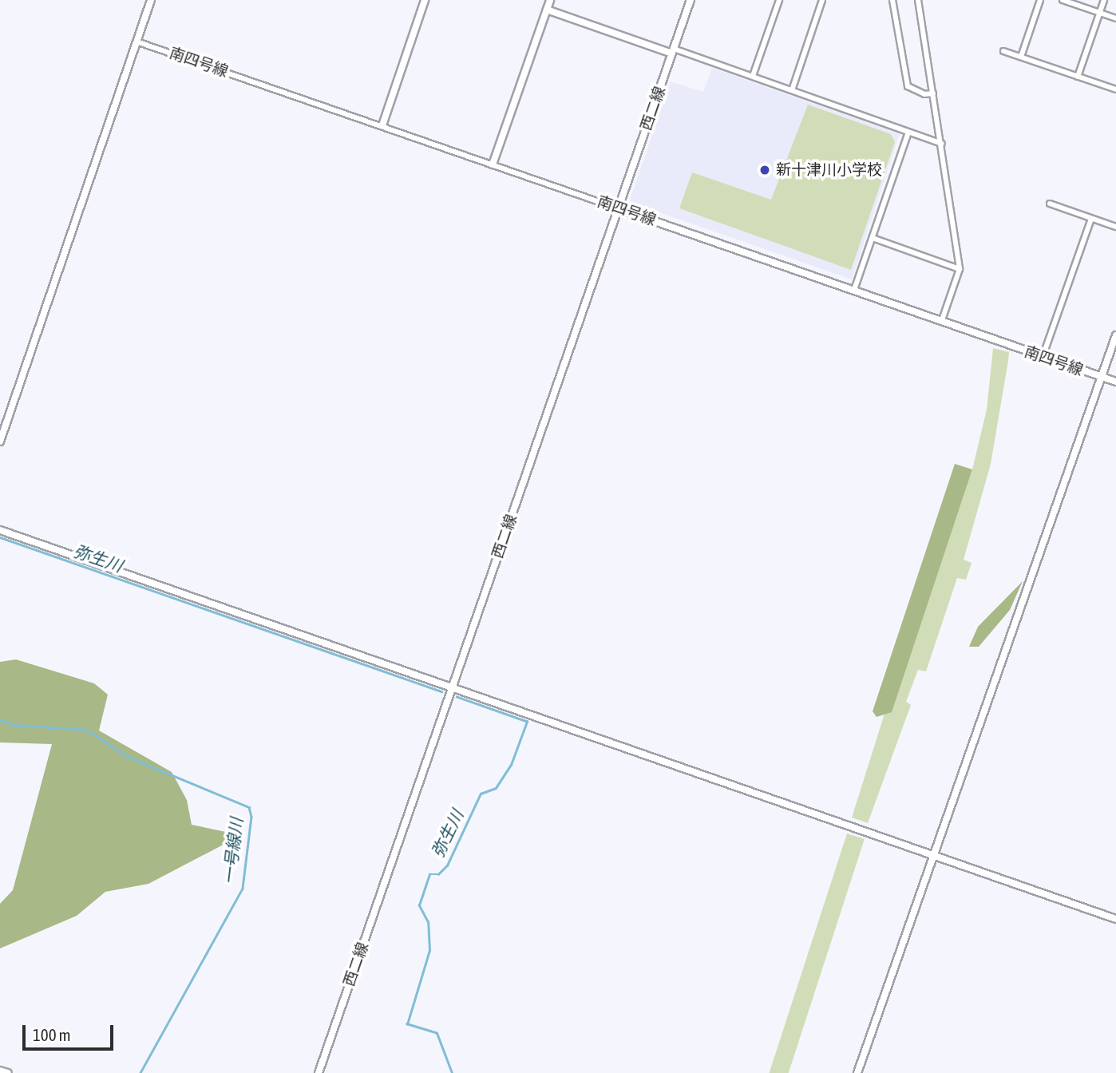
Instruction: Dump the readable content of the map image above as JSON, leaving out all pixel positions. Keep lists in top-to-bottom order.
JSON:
{
  "streets": {
    "street": ["南四号線", "西二線"]
  },
  "crossings": [
    ["南四号線", "西二線"]
  ],
  "water": ["弥生川", "一号線川"],
  "places": ["新十津川小学校"],
  "scale_bar": "100 m"
}
